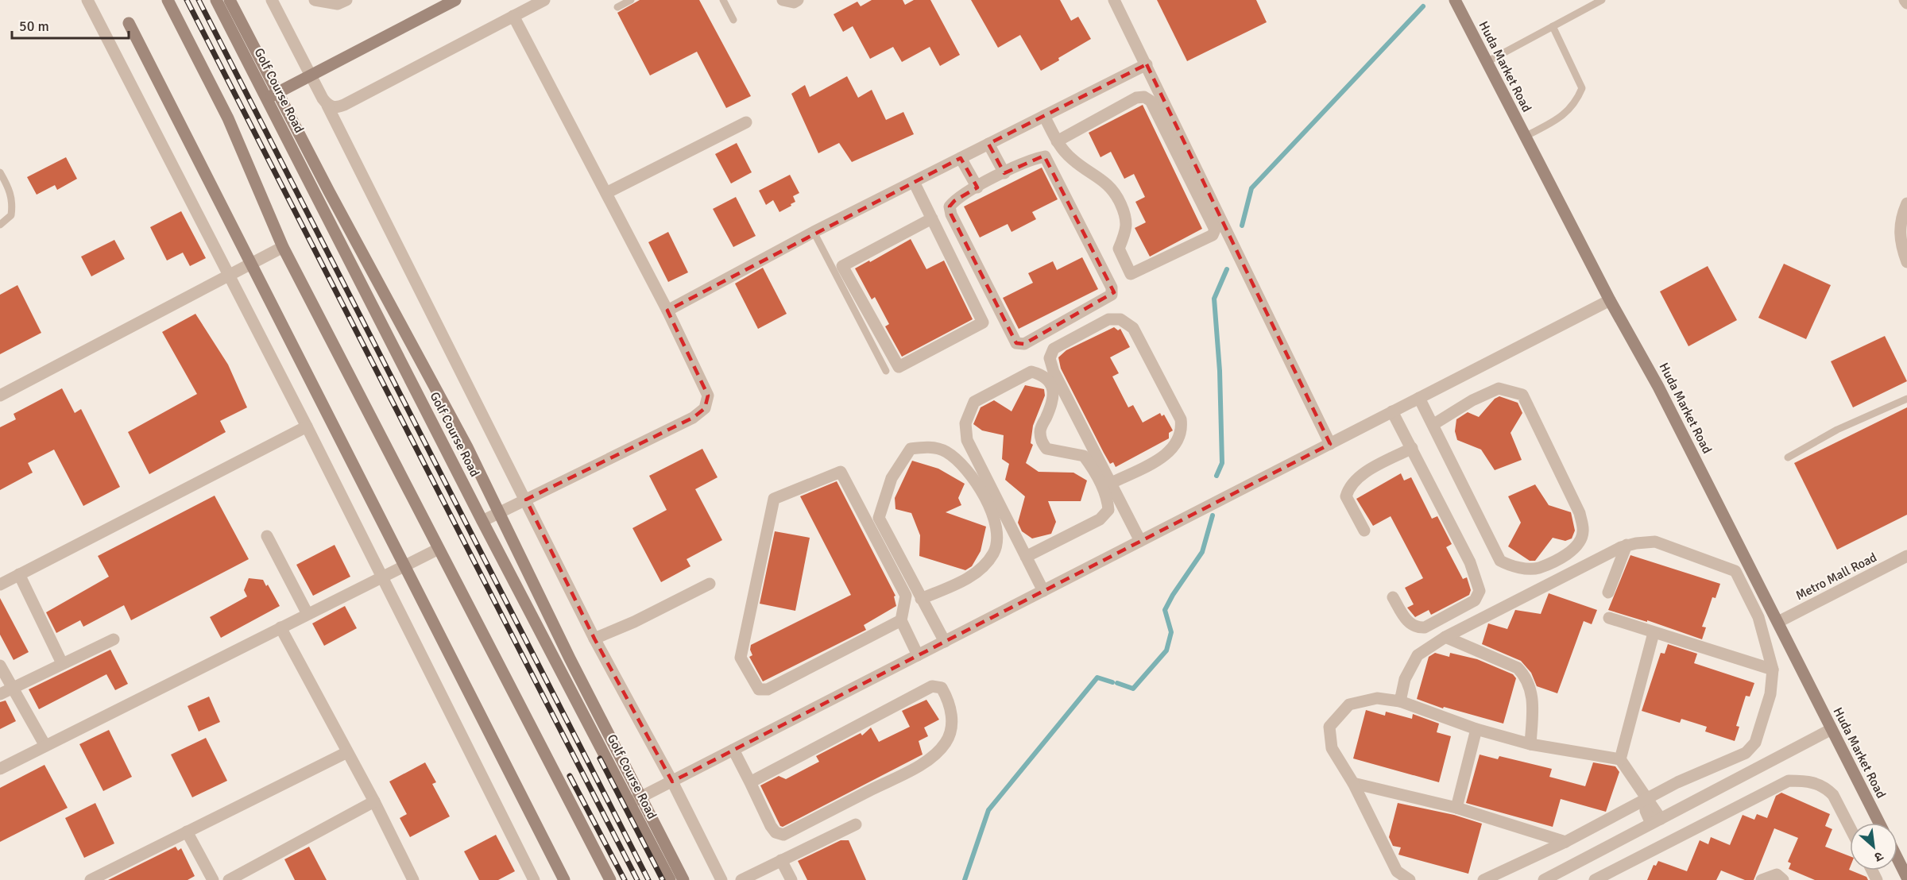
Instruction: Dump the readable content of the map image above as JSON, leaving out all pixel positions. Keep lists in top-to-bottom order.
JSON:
{
  "streets": {
    "street": ["Huda Market Road", "Golf Course Road", "Metro Mall Road"]
  },
  "crossings": [
    ["Huda Market Road", "Metro Mall Road"]
  ],
  "scale_bar": "50 m",
  "north": "bottom right"
}
